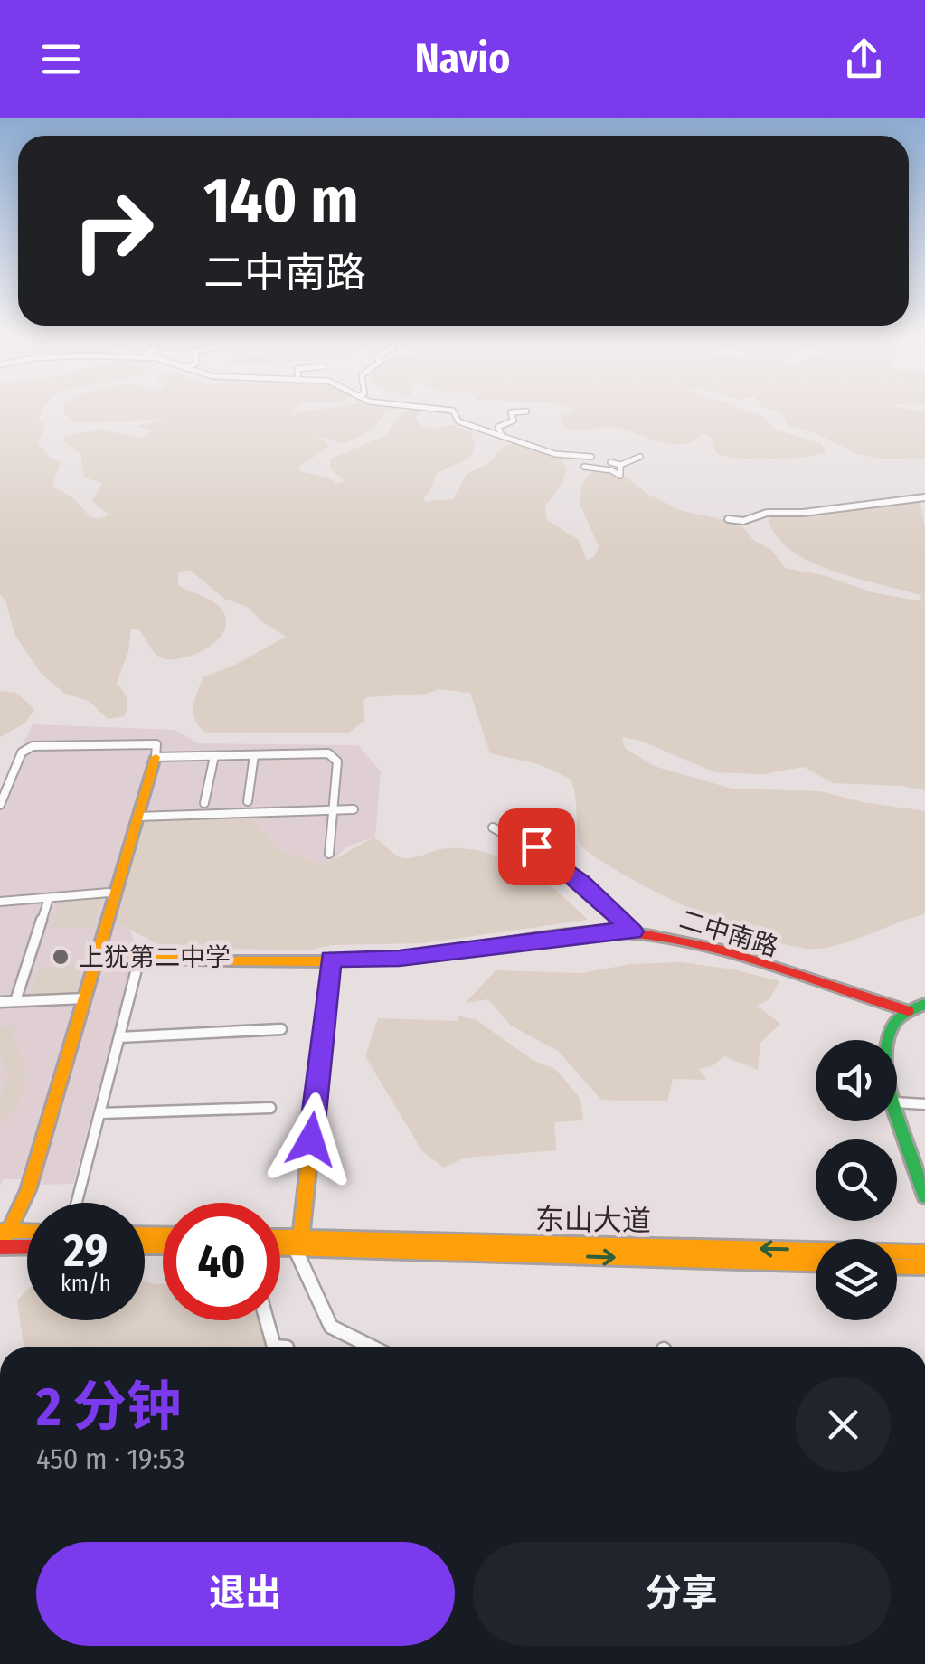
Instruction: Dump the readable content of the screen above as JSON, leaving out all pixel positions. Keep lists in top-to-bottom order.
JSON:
{
  "streets": {
    "street": ["二中南路", "东山大道"]
  },
  "places": ["上犹第二中学"],
  "page": {
    "header": "Navio",
    "turn": ["140 m", "二中南路"],
    "speed": "29 km/h",
    "limit": "40",
    "heading": ["2 分钟", "450 m · 19:53"],
    "buttons": ["退出", "分享"]
  }
}
